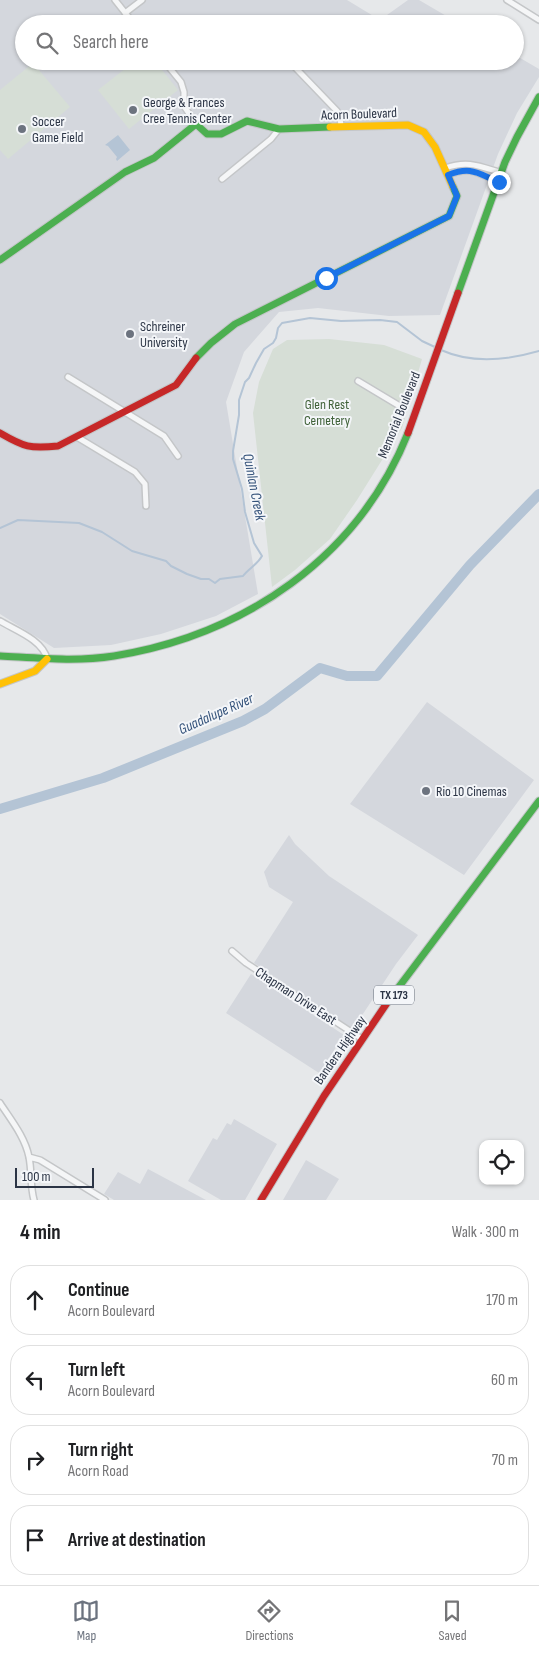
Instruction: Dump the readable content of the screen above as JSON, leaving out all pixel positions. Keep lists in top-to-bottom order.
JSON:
{
  "streets": {
    "main road": [
      "Acorn Boulevard",
      "Memorial Boulevard",
      "TX 173",
      "Bandera Highway"
    ],
    "street": ["Chapman Drive East"]
  },
  "crossings": [
    ["Chapman Drive East", "Bandera Highway"]
  ],
  "water": ["Quinlan Creek", "Guadalupe River"],
  "parks": ["Glen Rest Cemetery"],
  "places": [
    "George & Frances Cree Tennis Center",
    "Soccer Game Field",
    "Schreiner University",
    "Rio 10 Cinemas"
  ],
  "scale_bar": "100 m",
  "page": {
    "search": "Search here",
    "scale": "100 m",
    "heading": ["4 min", "Walk · 300 m"],
    "list": [
      ["Continue", "Acorn Boulevard", "170 m"],
      ["Turn left", "Acorn Boulevard", "60 m"],
      ["Turn right", "Acorn Road", "70 m"],
      "Arrive at destination"
    ],
    "nav": ["Map", "Directions", "Saved"]
  }
}
